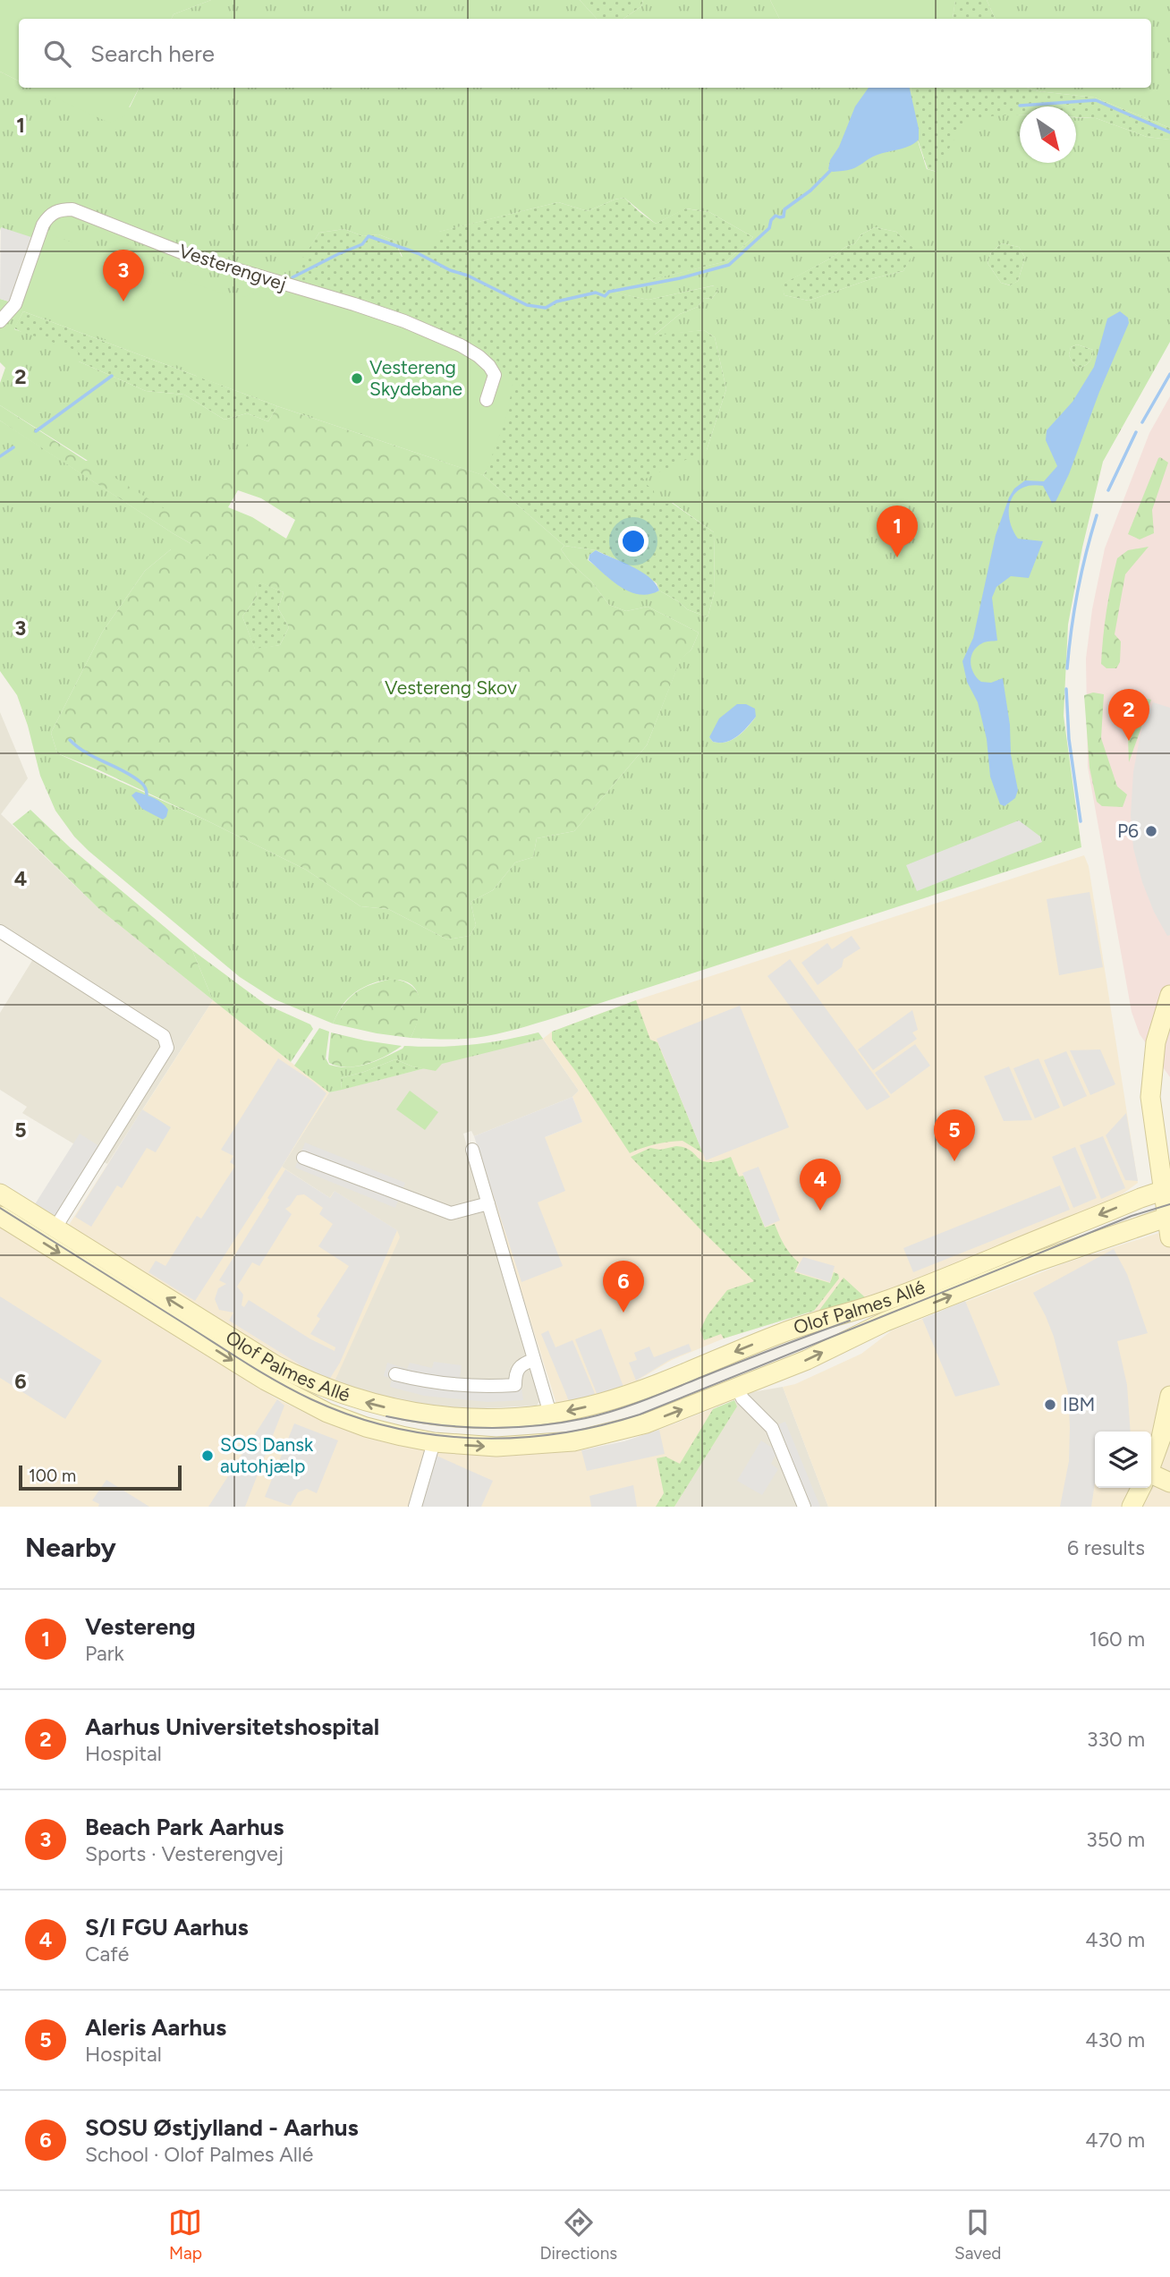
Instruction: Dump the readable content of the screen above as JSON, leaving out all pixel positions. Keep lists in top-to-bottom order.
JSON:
{
  "streets": {
    "street": ["Vesterengvej", "Olof Palmes Allé"]
  },
  "parks": ["Vestereng Skov"],
  "places": [
    "Vestereng Skydebane",
    "P6",
    "IBM",
    "SOS Dansk autohjælp"
  ],
  "scale_bar": "100 m",
  "north": "bottom right",
  "page": {
    "search": "Search here",
    "pins": [
      "3",
      "1",
      "2",
      "5",
      "4",
      "6"
    ],
    "scale": "100 m",
    "heading": ["Nearby", "6 results"],
    "list": [
      {
        "mark": "1",
        "name": "Vestereng",
        "note": "Park",
        "value": "160 m"
      },
      {
        "mark": "2",
        "name": "Aarhus Universitetshospital",
        "note": "Hospital",
        "value": "330 m"
      },
      {
        "mark": "3",
        "name": "Beach Park Aarhus",
        "note": "Sports · Vesterengvej",
        "value": "350 m"
      },
      {
        "mark": "4",
        "name": "S/I FGU Aarhus",
        "note": "Café",
        "value": "430 m"
      },
      {
        "mark": "5",
        "name": "Aleris Aarhus",
        "note": "Hospital",
        "value": "430 m"
      },
      {
        "mark": "6",
        "name": "SOSU Østjylland - Aarhus",
        "note": "School · Olof Palmes Allé",
        "value": "470 m"
      }
    ],
    "nav": ["Map", "Directions", "Saved"]
  },
  "grid": {
    "rows": [
      "1",
      "2",
      "3",
      "4",
      "5",
      "6"
    ]
  }
}
